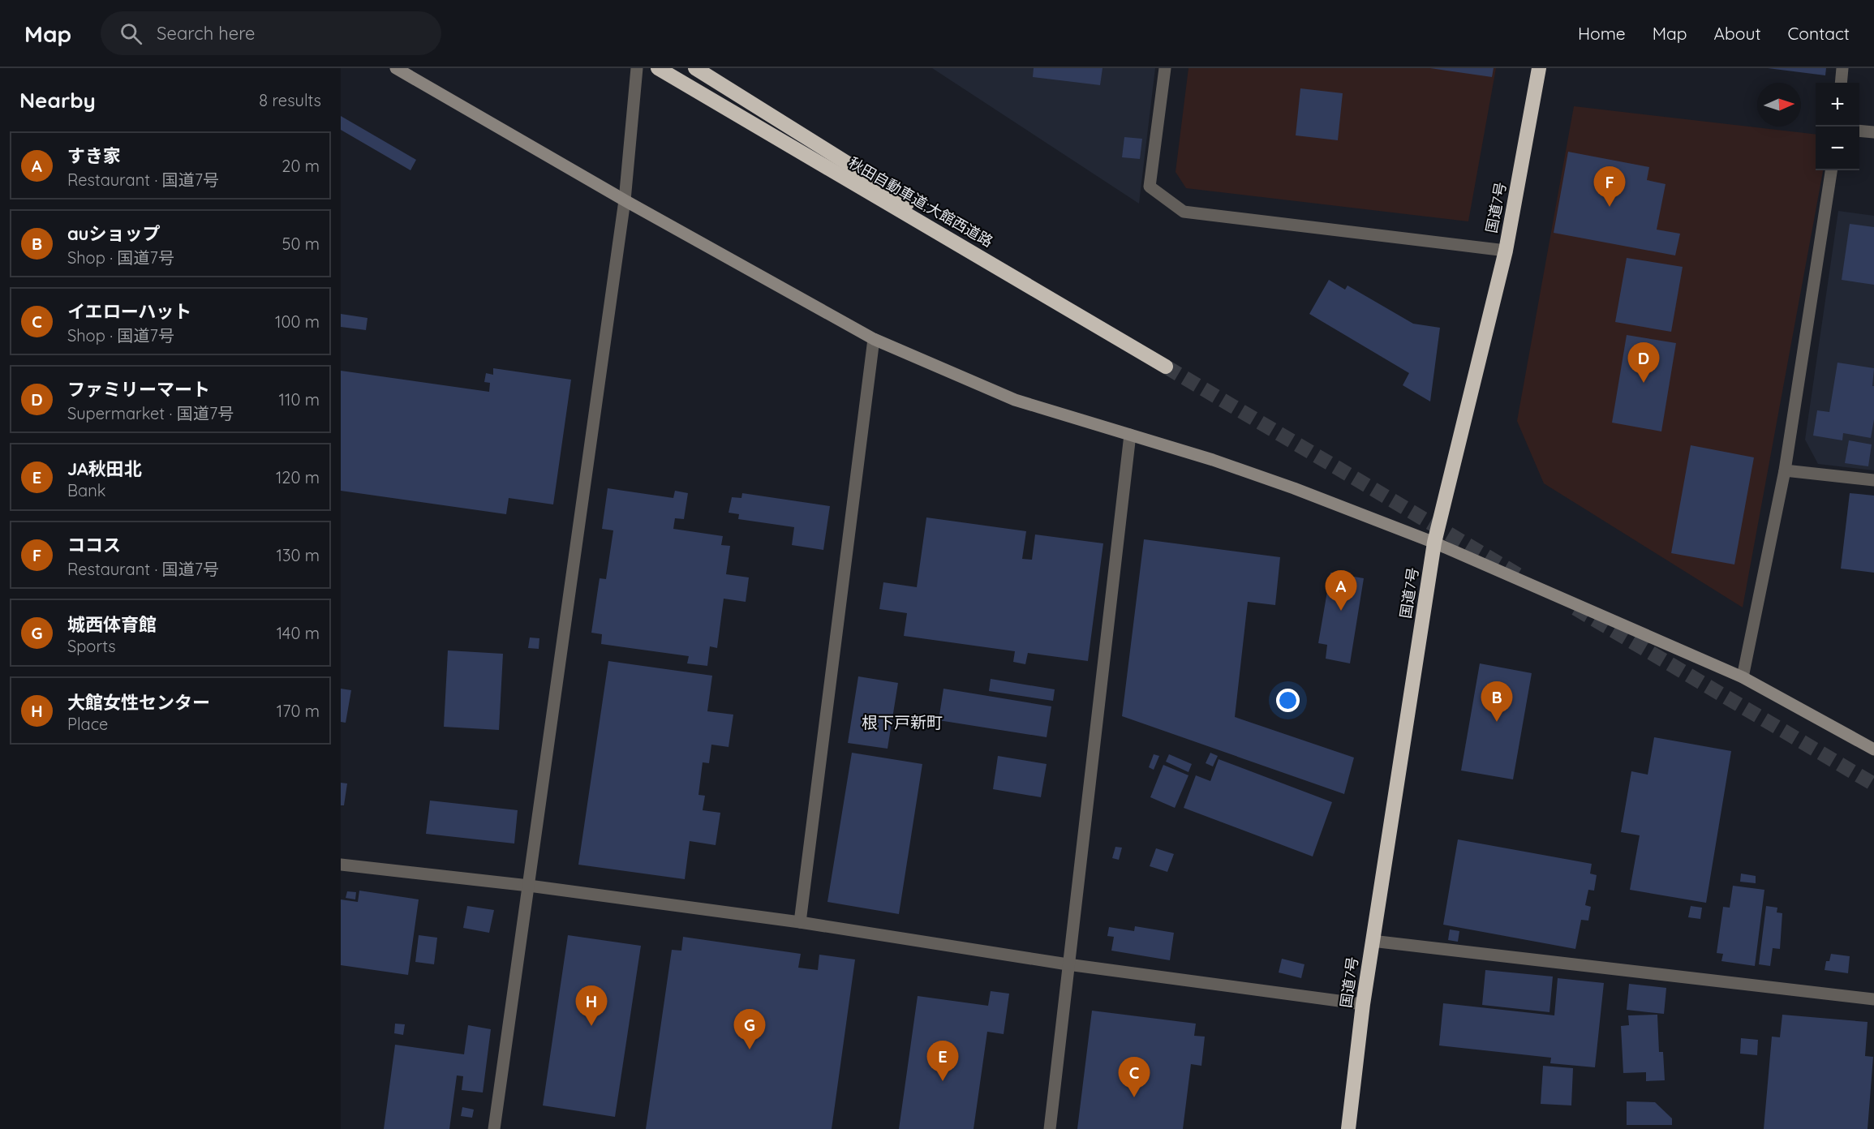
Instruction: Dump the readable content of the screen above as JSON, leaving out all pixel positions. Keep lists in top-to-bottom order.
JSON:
{
  "streets": {
    "highway": ["秋田自動車道;大館西道路", "国道7号"]
  },
  "districts": ["根下戸新町"],
  "north": "right",
  "page": {
    "header": "Map",
    "search": "Search here",
    "nav": [
      "Home",
      "Map",
      "About",
      "Contact"
    ],
    "heading": ["Nearby", "8 results"],
    "map_buttons": ["+", "−"],
    "list": [
      {
        "mark": "A",
        "name": "すき家",
        "note": "Restaurant · 国道7号",
        "value": "20 m"
      },
      {
        "mark": "B",
        "name": "auショップ",
        "note": "Shop · 国道7号",
        "value": "50 m"
      },
      {
        "mark": "C",
        "name": "イエローハット",
        "note": "Shop · 国道7号",
        "value": "100 m"
      },
      {
        "mark": "D",
        "name": "ファミリーマート",
        "note": "Supermarket · 国道7号",
        "value": "110 m"
      },
      {
        "mark": "E",
        "name": "JA秋田北",
        "note": "Bank",
        "value": "120 m"
      },
      {
        "mark": "F",
        "name": "ココス",
        "note": "Restaurant · 国道7号",
        "value": "130 m"
      },
      {
        "mark": "G",
        "name": "城西体育館",
        "note": "Sports",
        "value": "140 m"
      },
      {
        "mark": "H",
        "name": "大館女性センター",
        "note": "Place",
        "value": "170 m"
      }
    ],
    "pins": [
      "F",
      "D",
      "A",
      "B",
      "H",
      "G",
      "E",
      "C"
    ]
  }
}
